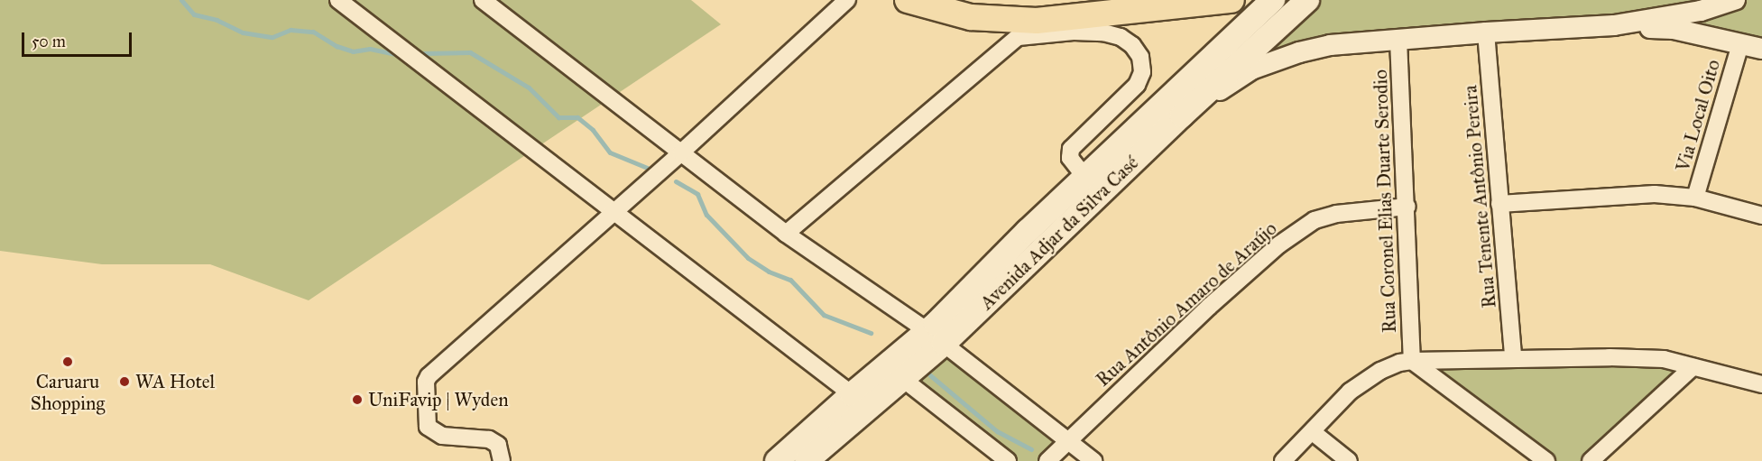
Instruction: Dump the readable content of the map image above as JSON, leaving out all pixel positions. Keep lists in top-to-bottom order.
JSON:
{
  "streets": {
    "main road": ["Avenida Adjar da Silva Casé"],
    "street": [
      "Via Local Oito",
      "Rua Tenente Antônio Pereira",
      "Rua Coronel Elias Duarte Serodio",
      "Rua Antônio Amaro de Araújo"
    ]
  },
  "crossings": [
    ["Rua Coronel Elias Duarte Serodio", "Rua Antônio Amaro de Araújo"]
  ],
  "places": ["Caruaru Shopping", "WA Hotel", "UniFavip | Wyden"],
  "scale_bar": "50 m"
}
